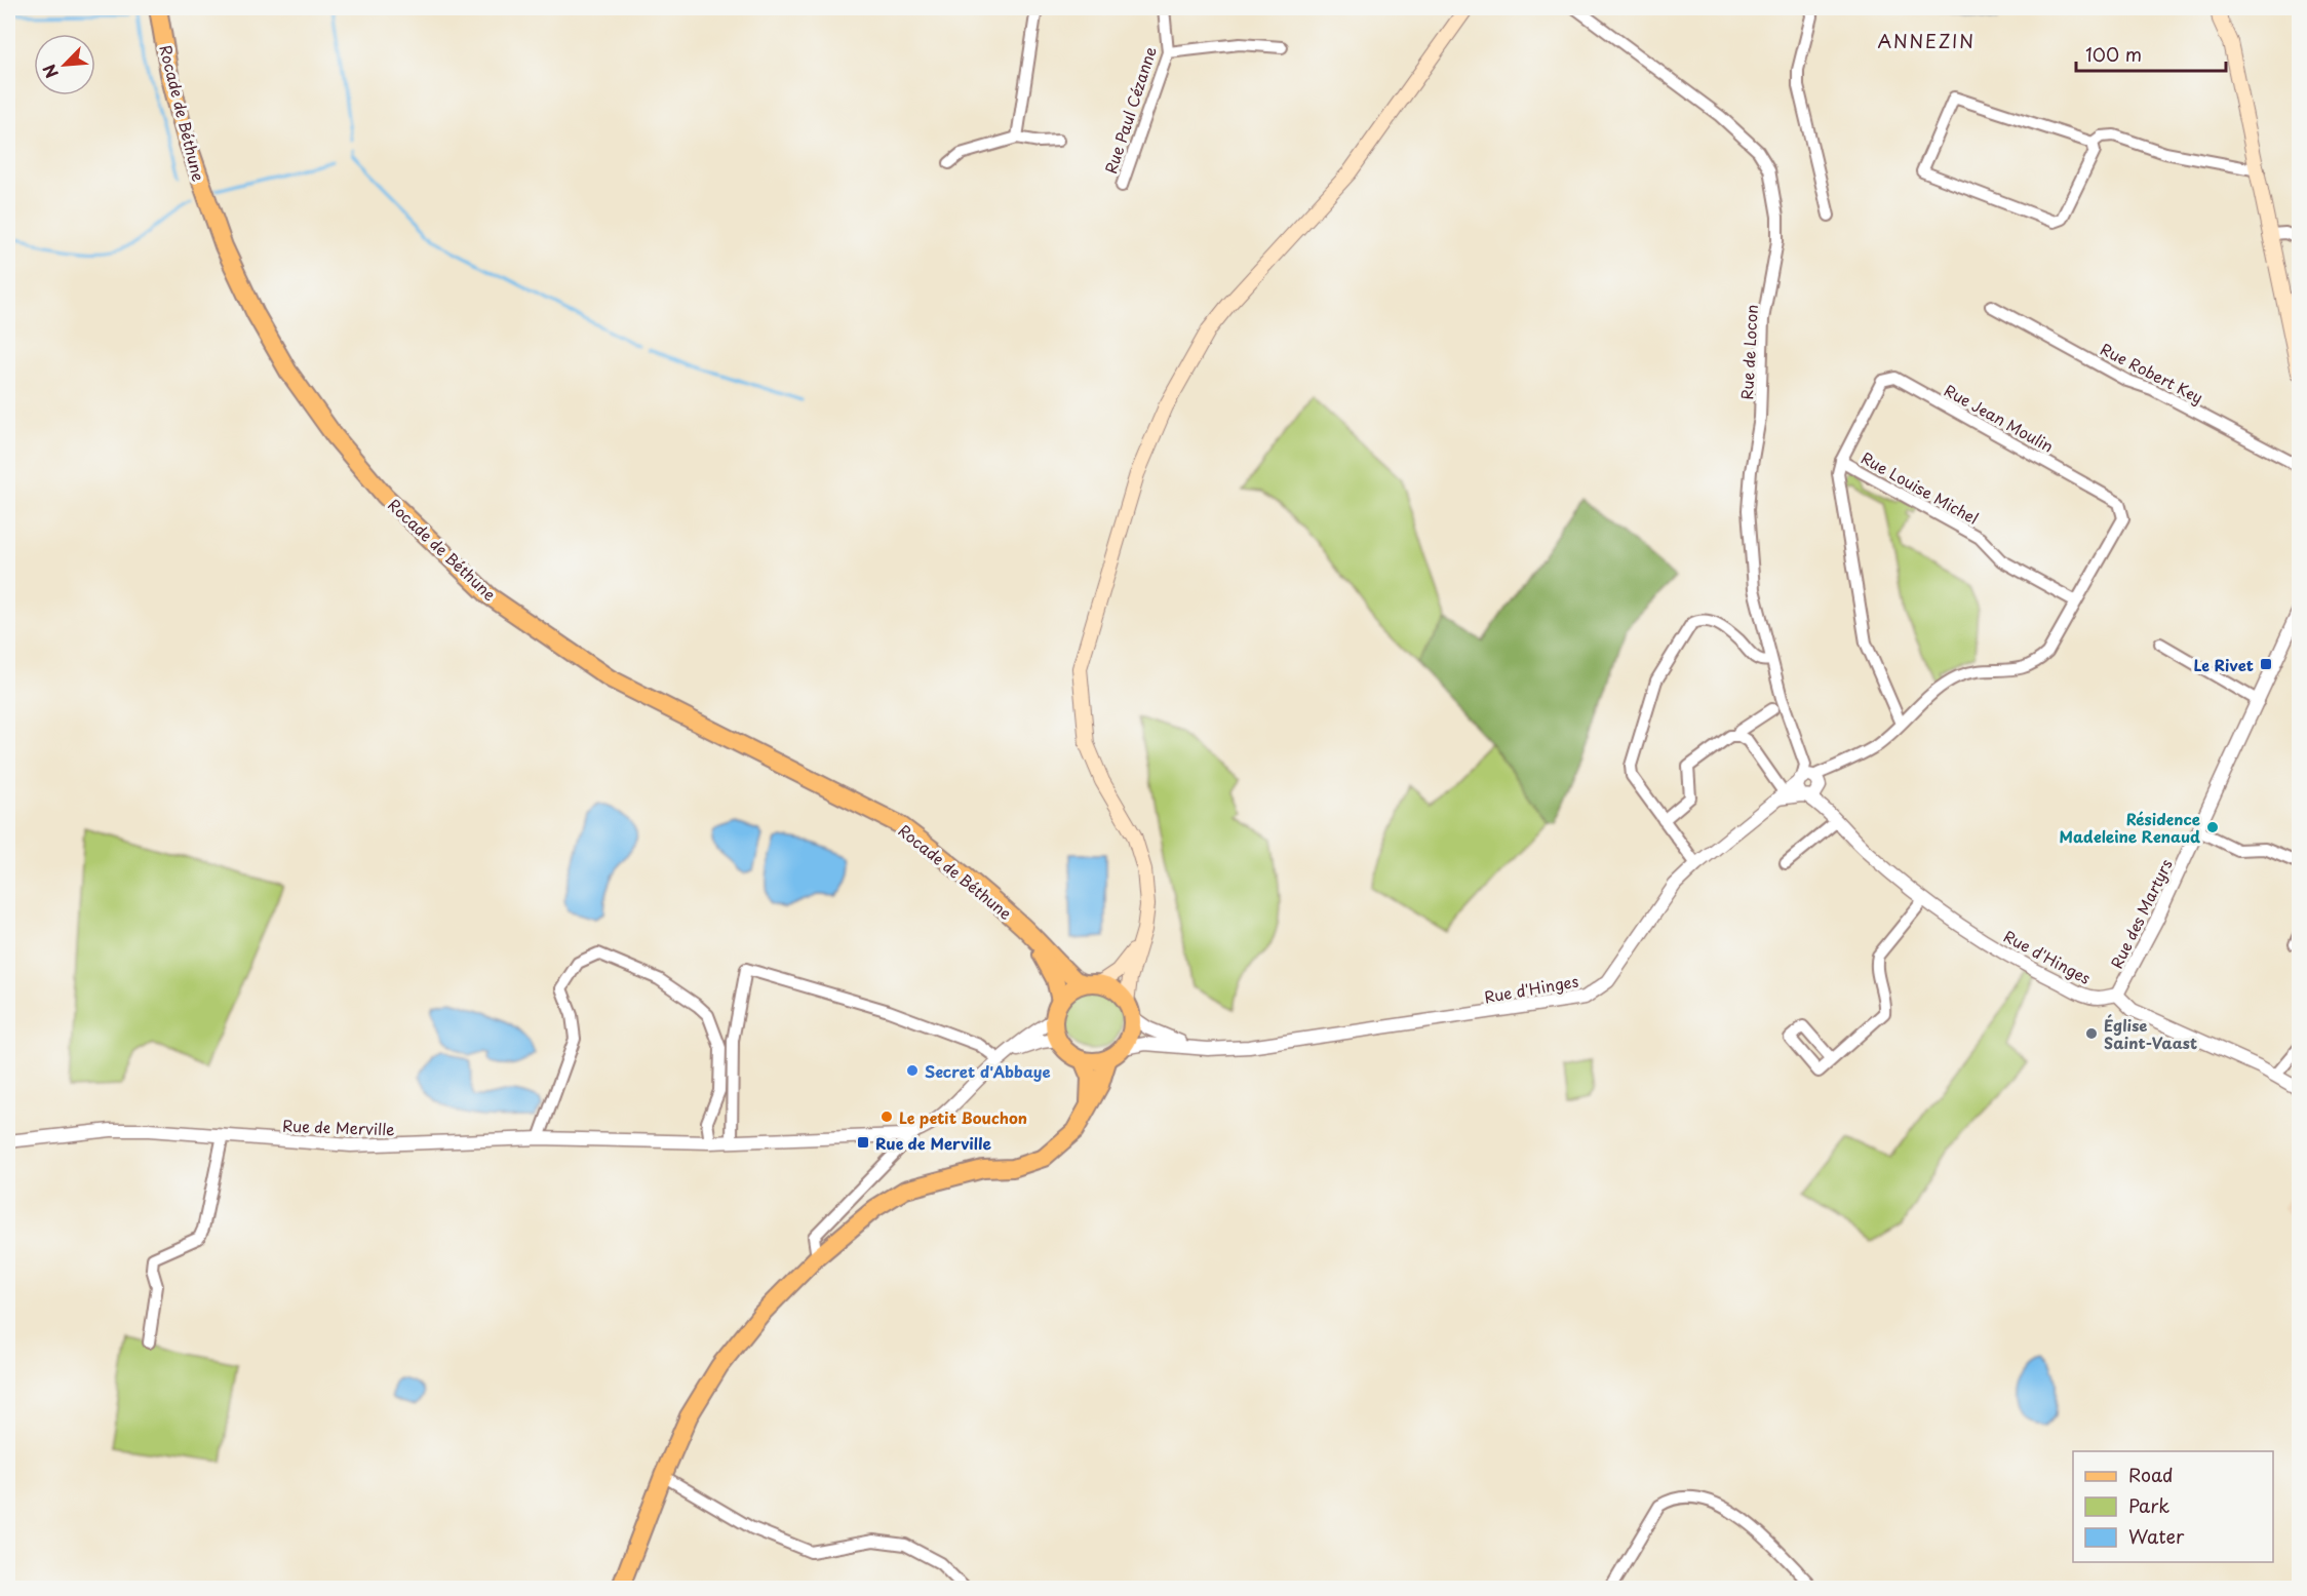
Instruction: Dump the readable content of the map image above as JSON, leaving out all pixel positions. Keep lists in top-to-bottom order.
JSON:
{
  "streets": {
    "main road": ["Rocade de Béthune"],
    "street": [
      "Rue Paul Cézanne",
      "Rue de Locon",
      "Rue Robert Key",
      "Rue Jean Moulin",
      "Rue Louise Michel",
      "Rue des Martyrs",
      "Rue d'Hinges",
      "Rue de Merville"
    ]
  },
  "crossings": [
    ["Rocade de Béthune", "Rue d'Hinges"],
    ["Rocade de Béthune", "Rue de Merville"],
    ["Rue de Locon", "Rue Jean Moulin"],
    ["Rue de Locon", "Rue d'Hinges"],
    ["Rue Jean Moulin", "Rue Louise Michel"],
    ["Rue Jean Moulin", "Rue d'Hinges"],
    ["Rue des Martyrs", "Rue d'Hinges"],
    ["Rue d'Hinges", "Rue de Merville"]
  ],
  "districts": ["ANNEZIN"],
  "places": {
    "transit": ["Le Rivet", "Rue de Merville"],
    "other": [
      "Résidence Madeleine Renaud",
      "Église Saint-Vaast",
      "Secret d'Abbaye",
      "Le petit Bouchon"
    ]
  },
  "legend": ["Road", "Park", "Water"],
  "scale_bar": "100 m",
  "north": "bottom left"
}
